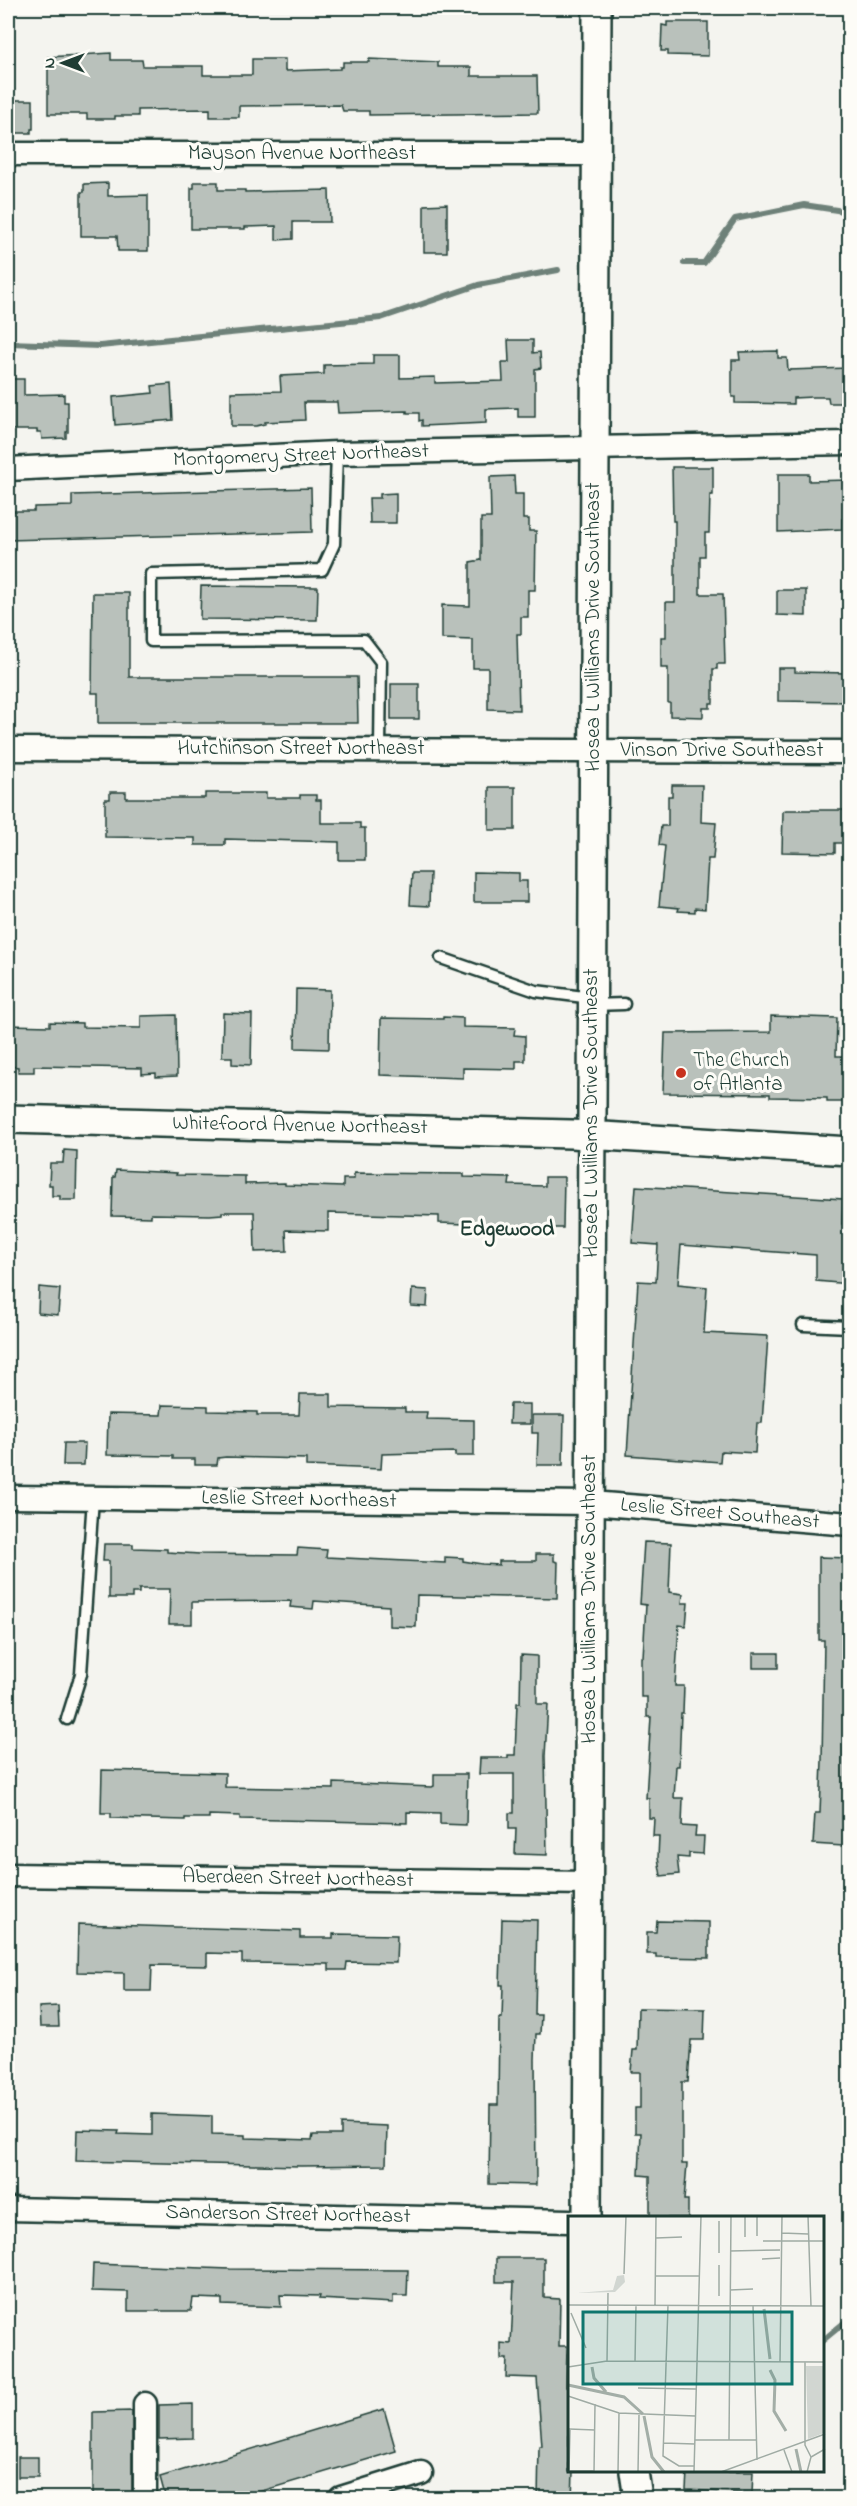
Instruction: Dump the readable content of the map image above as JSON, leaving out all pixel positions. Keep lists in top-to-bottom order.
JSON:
{
  "streets": {
    "street": [
      "Mayson Avenue Northeast",
      "Montgomery Street Northeast",
      "Hosea L Williams Drive Southeast",
      "Hutchinson Street Northeast",
      "Vinson Drive Southeast",
      "Whitefoord Avenue Northeast",
      "Leslie Street Northeast",
      "Leslie Street Southeast",
      "Aberdeen Street Northeast",
      "Sanderson Street Northeast"
    ]
  },
  "crossings": [
    ["Mayson Avenue Northeast", "Hosea L Williams Drive Southeast"],
    ["Montgomery Street Northeast", "Hosea L Williams Drive Southeast"],
    ["Hosea L Williams Drive Southeast", "Hutchinson Street Northeast"],
    ["Hosea L Williams Drive Southeast", "Vinson Drive Southeast"],
    ["Hosea L Williams Drive Southeast", "Whitefoord Avenue Northeast"],
    ["Hosea L Williams Drive Southeast", "Leslie Street Northeast"],
    ["Hosea L Williams Drive Southeast", "Leslie Street Southeast"],
    ["Hosea L Williams Drive Southeast", "Aberdeen Street Northeast"],
    ["Hutchinson Street Northeast", "Vinson Drive Southeast"],
    ["Leslie Street Northeast", "Leslie Street Southeast"]
  ],
  "districts": ["Edgewood"],
  "places": ["The Church of Atlanta"],
  "north": "left"
}
